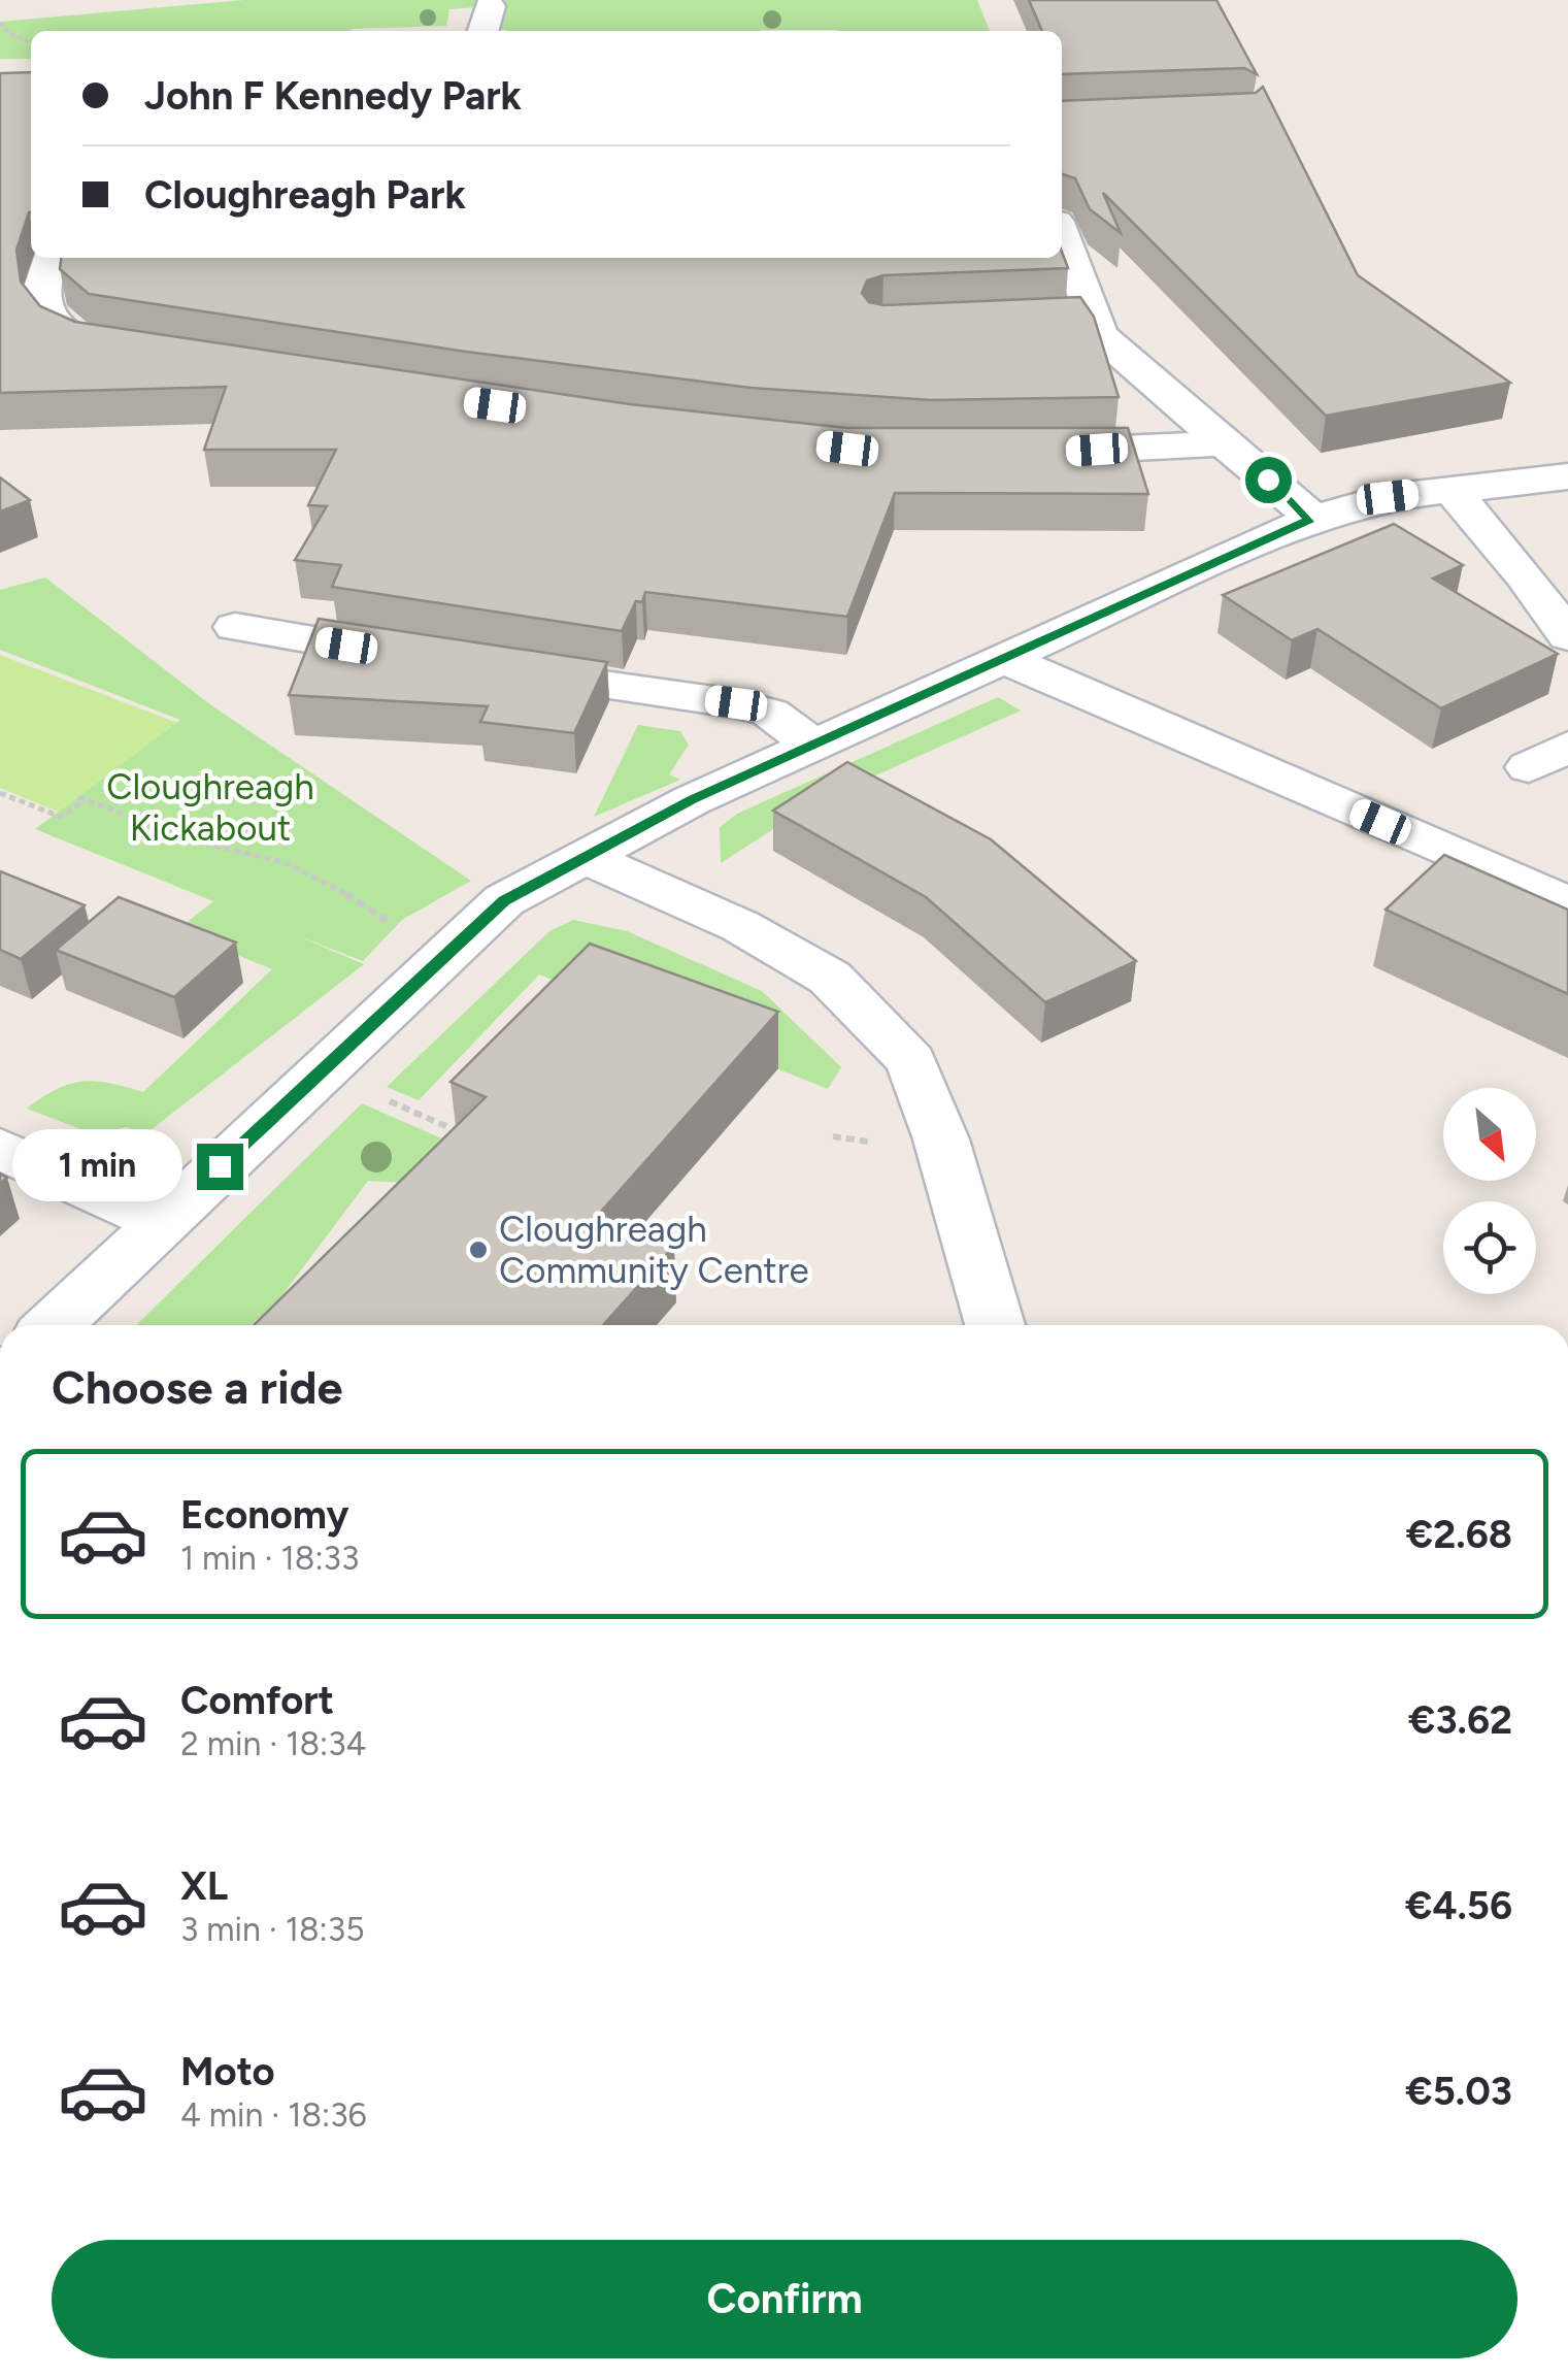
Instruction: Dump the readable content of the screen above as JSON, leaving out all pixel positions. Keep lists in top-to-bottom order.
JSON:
{
  "parks": ["Cloughreagh Kickabout"],
  "places": ["Cloughreagh Community Centre"],
  "north": "bottom right",
  "page": {
    "banner": ["John F Kennedy Park", "Cloughreagh Park"],
    "bubble": "1 min",
    "heading": "Choose a ride",
    "list": [
      {
        "name": "Economy",
        "note": "1 min · 18:33",
        "value": "€2.68"
      },
      {
        "name": "Comfort",
        "note": "2 min · 18:34",
        "value": "€3.62"
      },
      {
        "name": "XL",
        "note": "3 min · 18:35",
        "value": "€4.56"
      },
      {
        "name": "Moto",
        "note": "4 min · 18:36",
        "value": "€5.03"
      }
    ],
    "buttons": "Confirm"
  }
}
